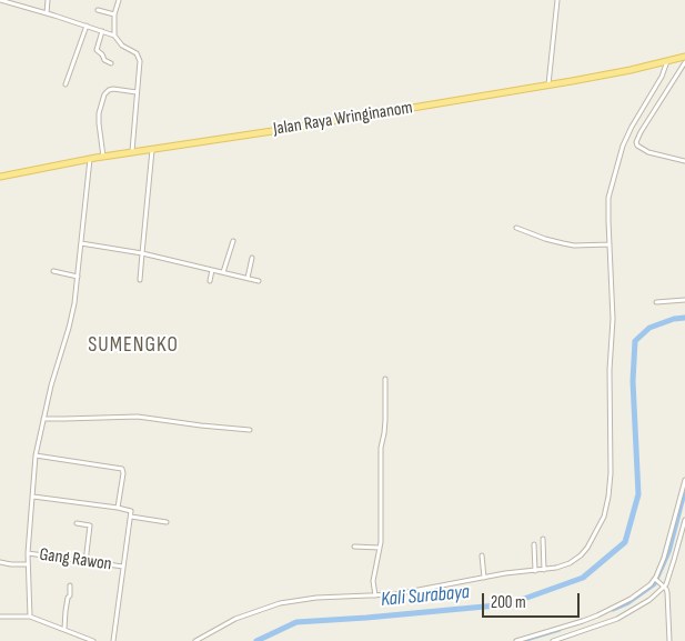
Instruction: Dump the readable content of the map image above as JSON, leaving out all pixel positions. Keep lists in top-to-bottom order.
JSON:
{
  "streets": {
    "main road": ["Jalan Raya Wringinanom"],
    "street": ["Gang Rawon"]
  },
  "districts": ["SUMENGKO"],
  "water": ["Kali Surabaya"],
  "scale_bar": "200 m"
}
